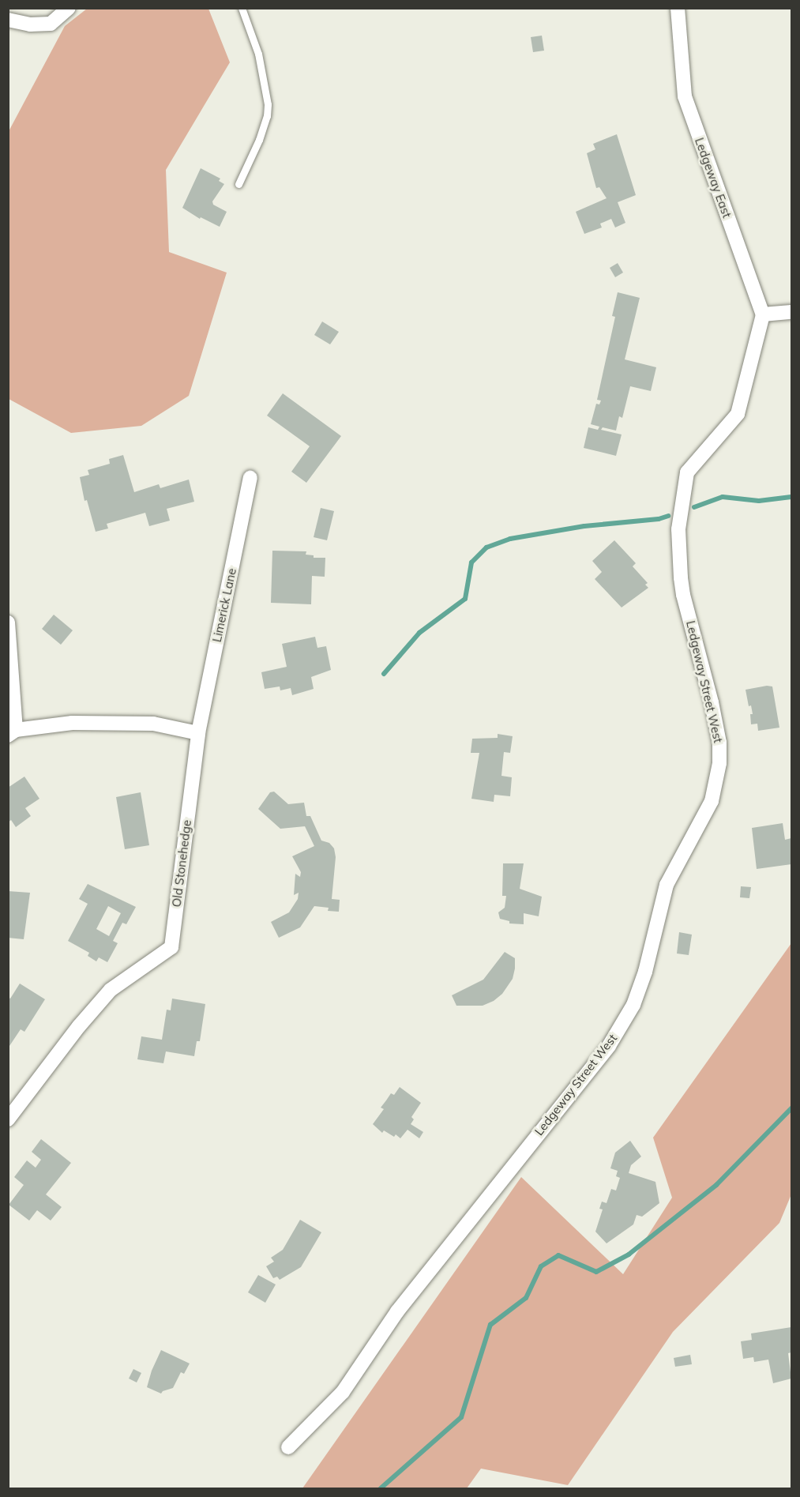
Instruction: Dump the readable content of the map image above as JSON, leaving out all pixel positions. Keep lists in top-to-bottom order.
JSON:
{
  "streets": {
    "street": [
      "Ledgeway East",
      "Limerick Lane",
      "Ledgeway Street West",
      "Old Stonehedge"
    ]
  },
  "crossings": [
    ["Ledgeway East", "Ledgeway Street West"],
    ["Limerick Lane", "Old Stonehedge"]
  ]
}
